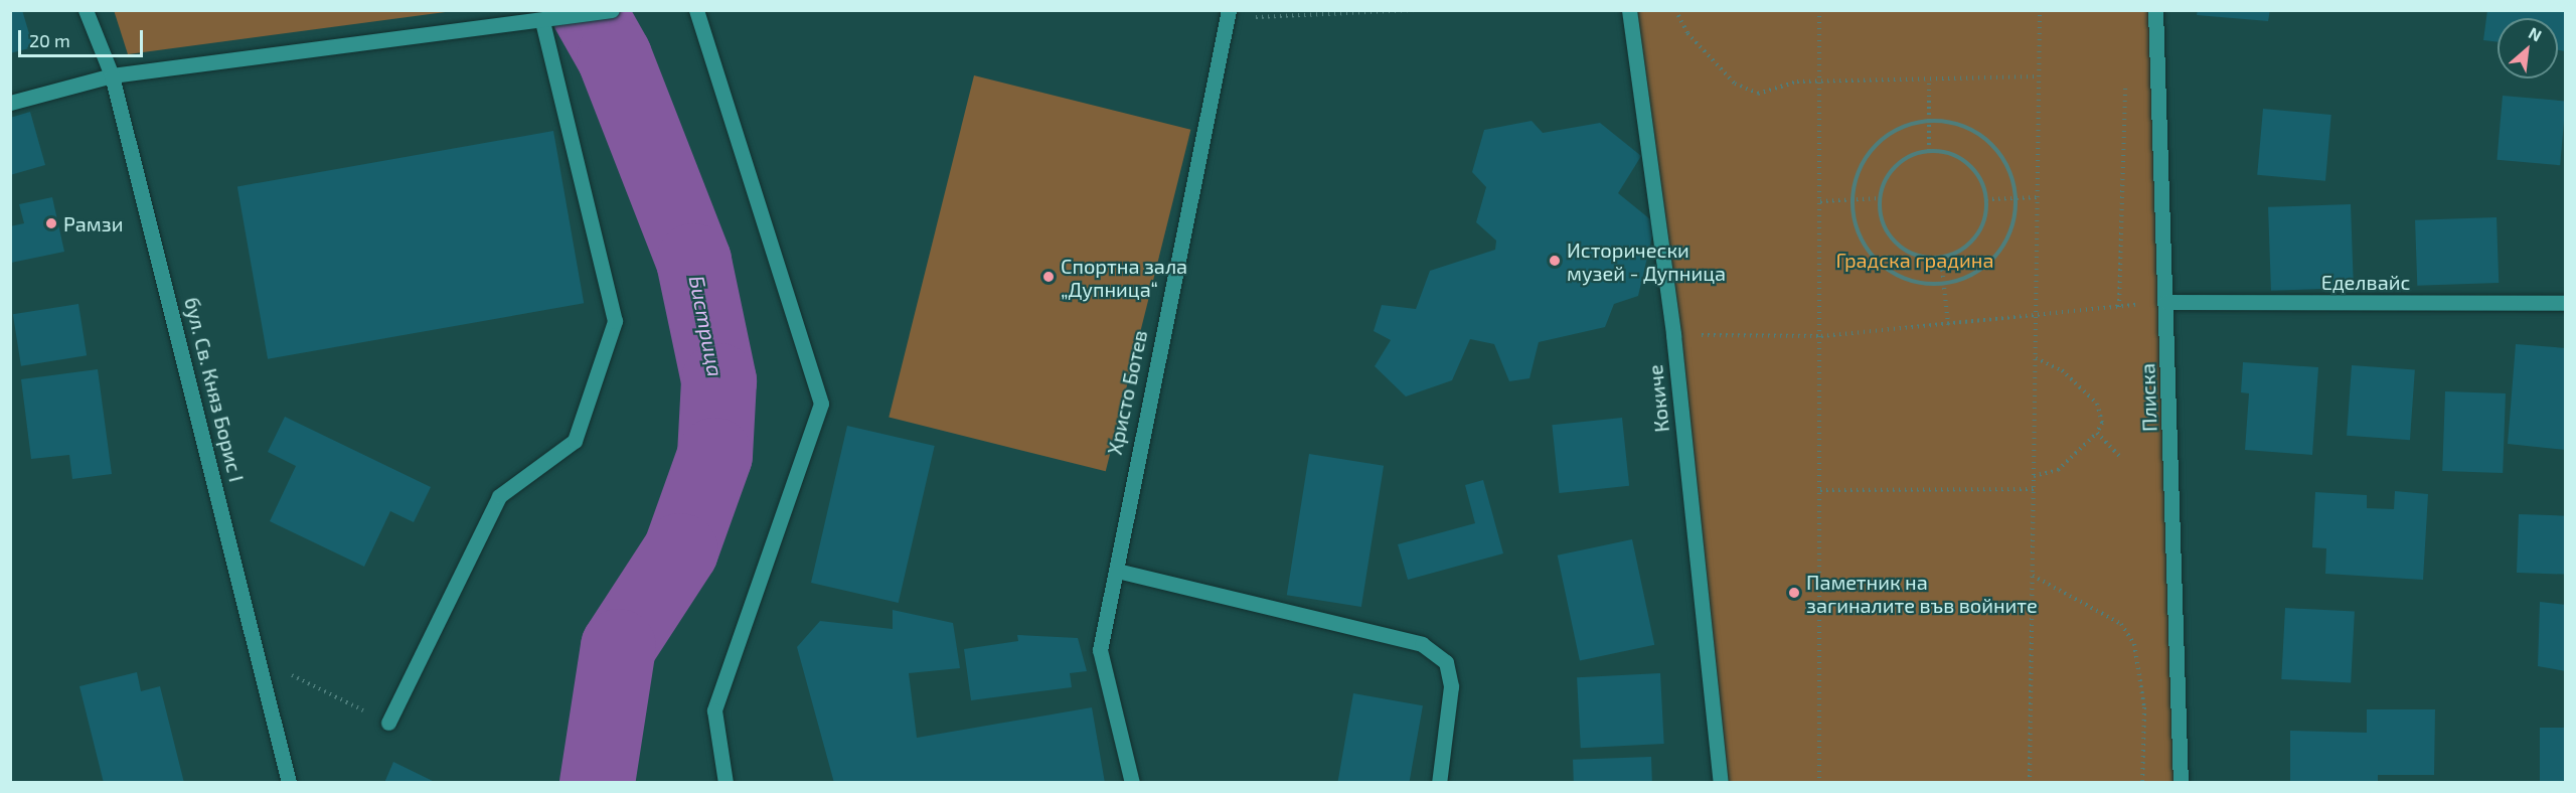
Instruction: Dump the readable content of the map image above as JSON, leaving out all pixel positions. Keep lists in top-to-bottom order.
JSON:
{
  "streets": {
    "street": [
      "Еделвайс",
      "бул. Св. Княз Борис I",
      "Христо Ботев",
      "Плиска",
      "Кокиче"
    ]
  },
  "crossings": [
    ["Еделвайс", "Плиска"]
  ],
  "water": ["Бистрица"],
  "parks": ["Градска градина"],
  "places": [
    "Рамзи",
    "Исторически музей - Дупница",
    "Спортна зала „Дупница“",
    "Паметник на загиналите във войните"
  ],
  "scale_bar": "20 m",
  "north": "top right"
}
